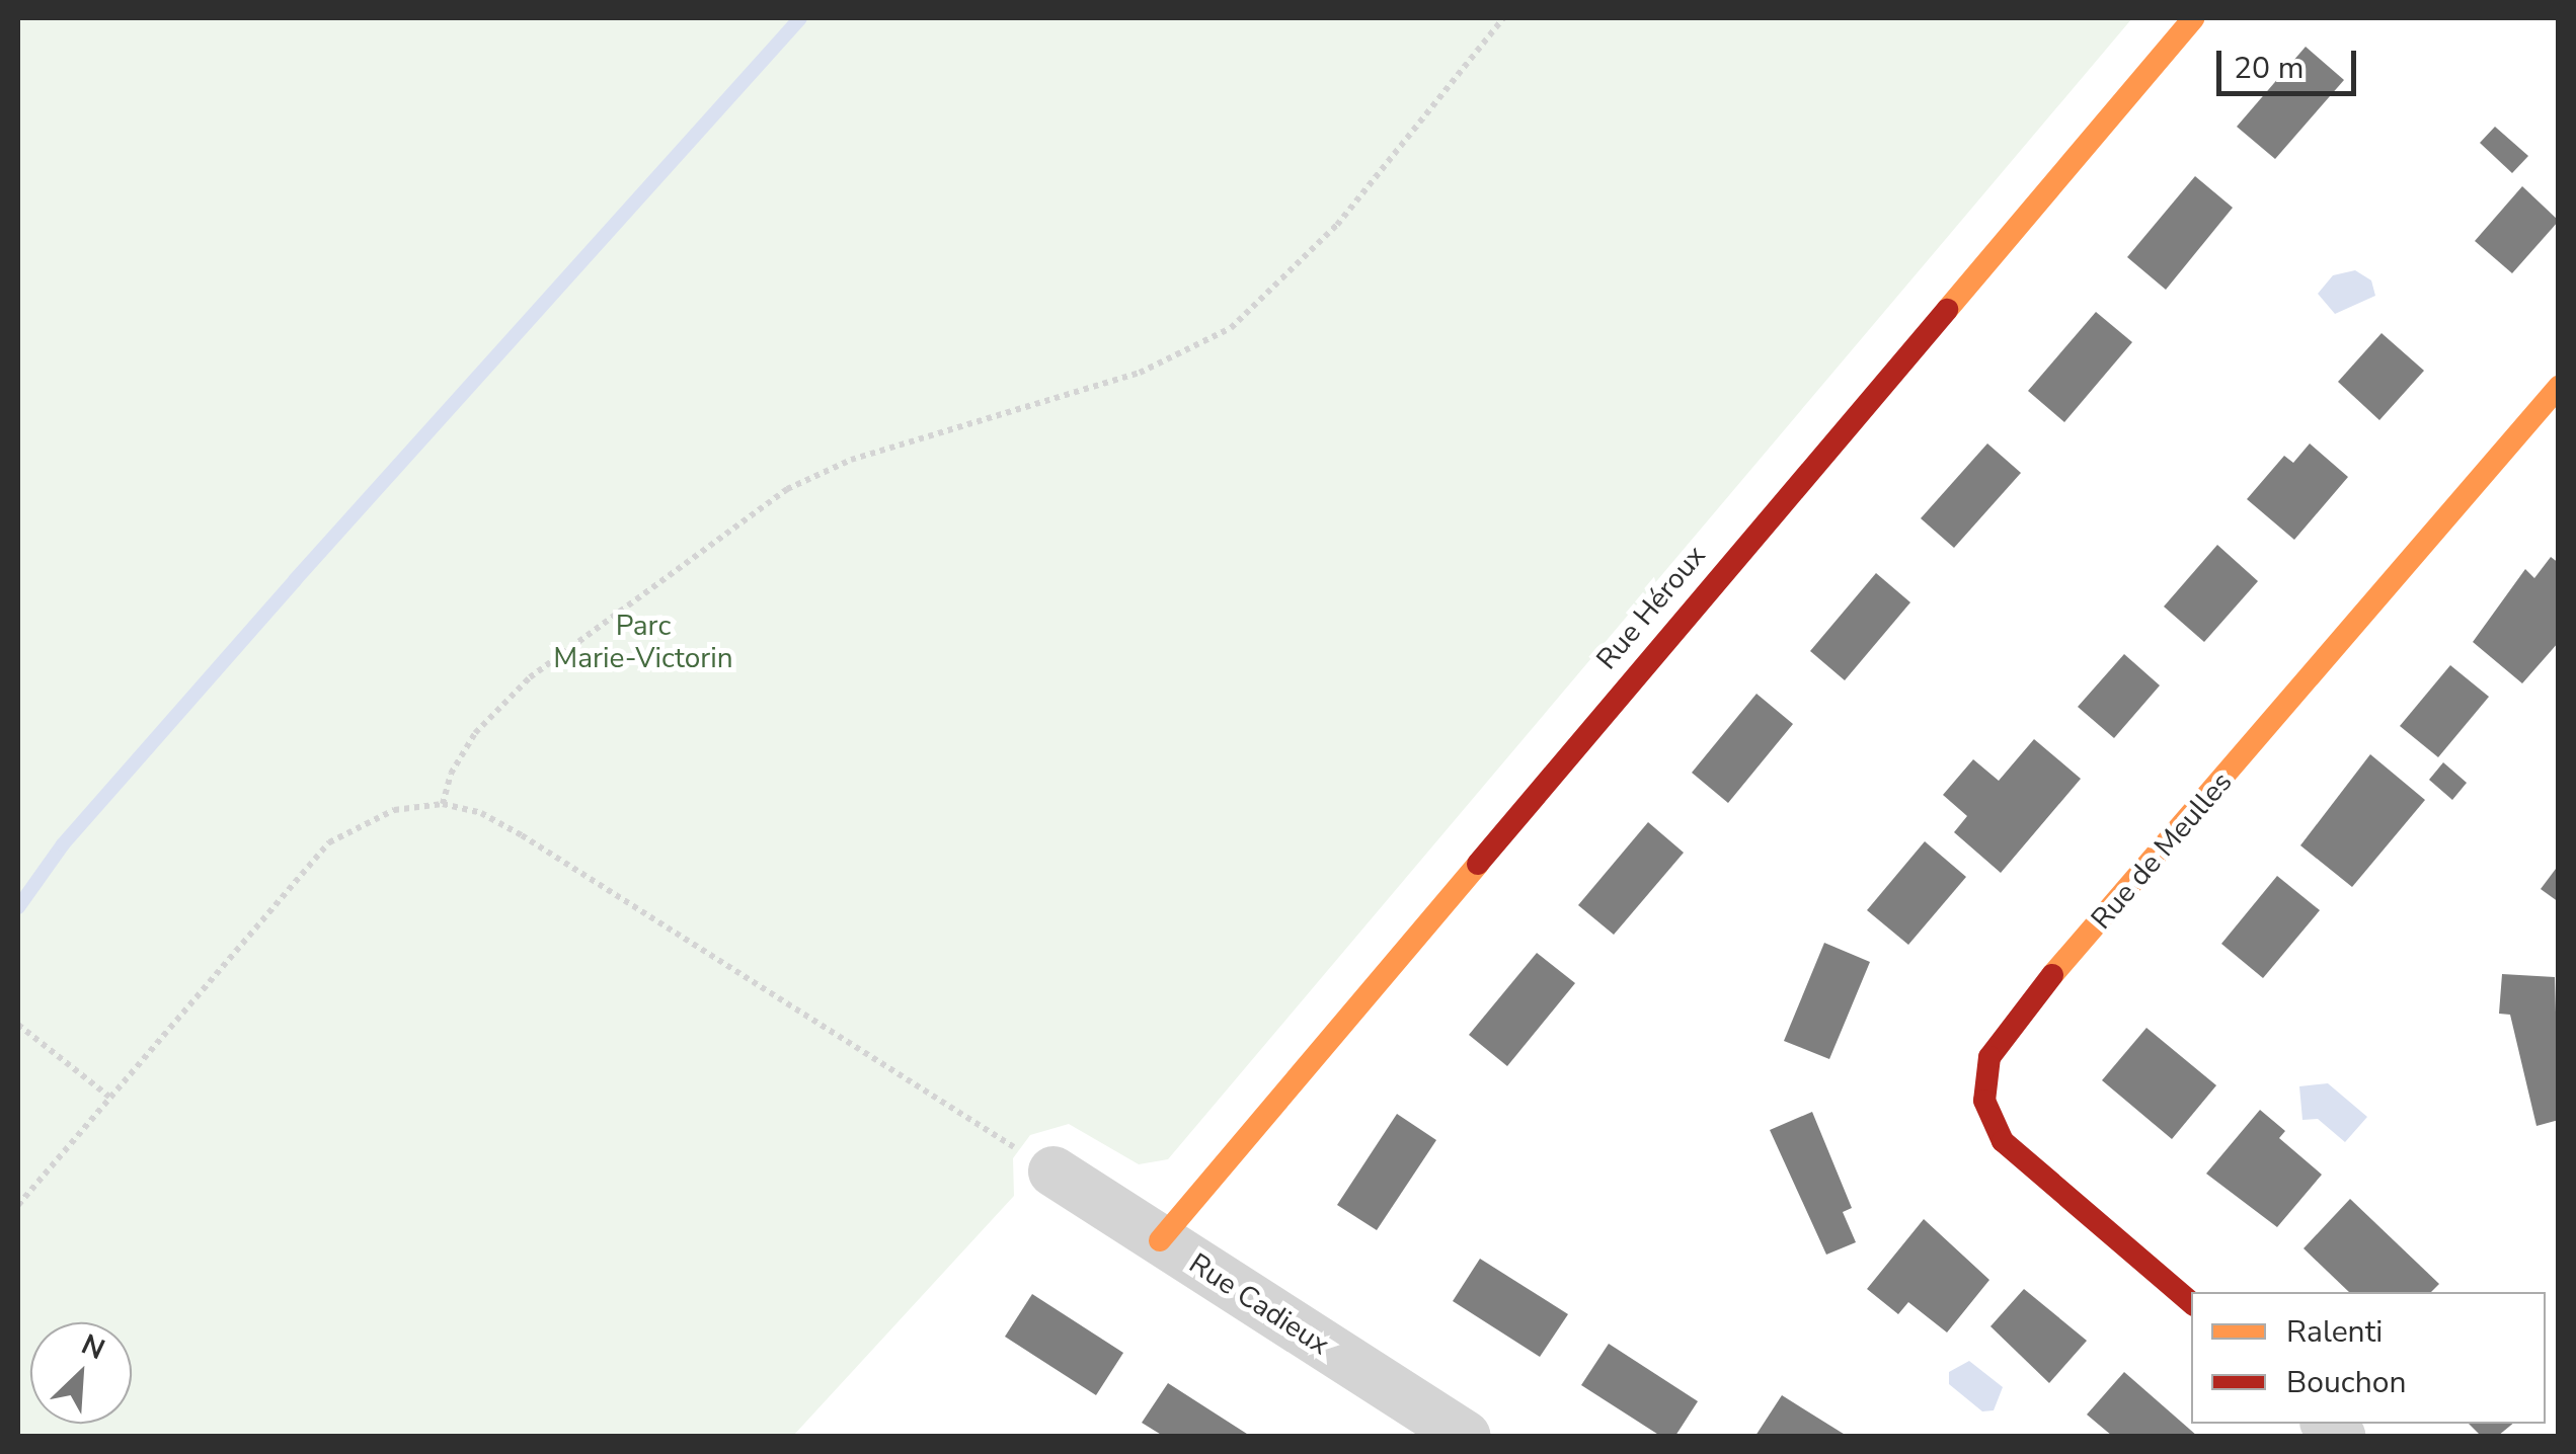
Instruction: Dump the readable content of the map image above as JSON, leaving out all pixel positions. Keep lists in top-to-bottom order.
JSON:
{
  "streets": {
    "street": ["Rue Héroux", "Rue de Meulles", "Rue Cadieux"]
  },
  "crossings": [
    ["Rue Héroux", "Rue Cadieux"]
  ],
  "parks": ["Parc Marie-Victorin"],
  "legend": ["Ralenti", "Bouchon"],
  "scale_bar": "20 m",
  "north": "top right"
}
